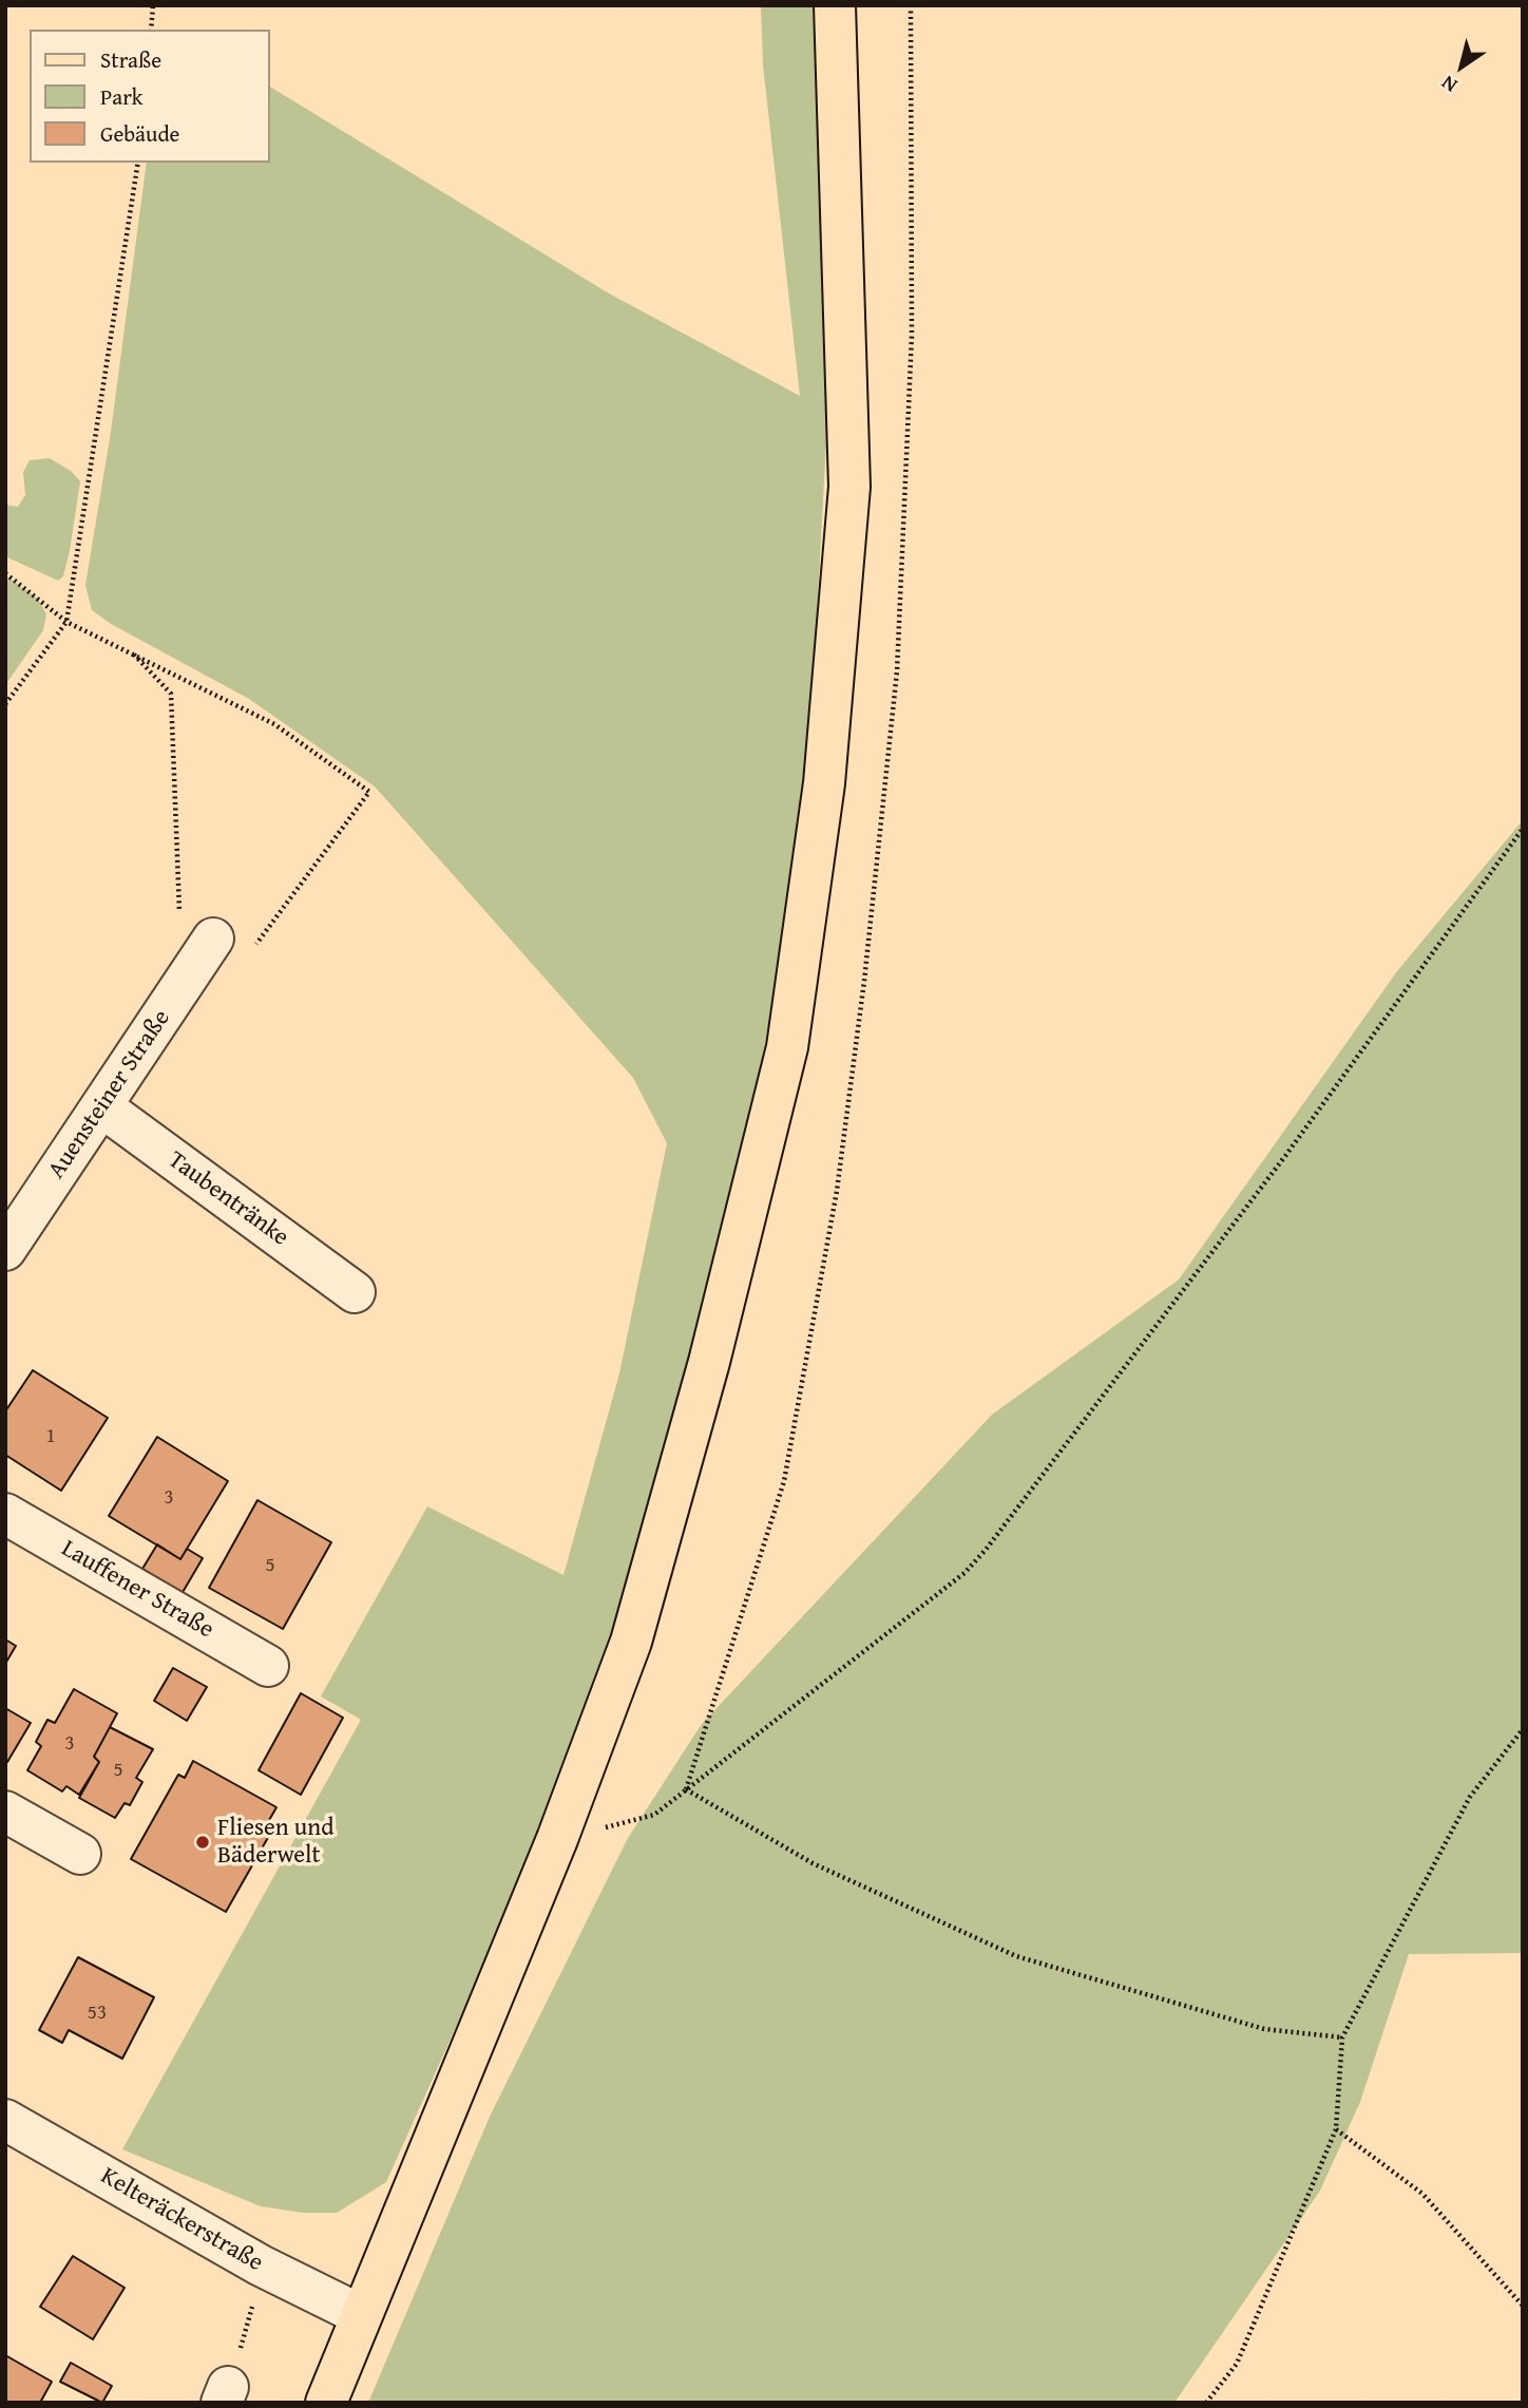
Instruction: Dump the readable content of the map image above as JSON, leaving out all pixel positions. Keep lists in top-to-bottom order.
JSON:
{
  "streets": {
    "street": [
      "Auensteiner Straße",
      "Taubentränke",
      "Lauffener Straße",
      "Kelteräckerstraße"
    ]
  },
  "crossings": [
    ["Auensteiner Straße", "Taubentränke"]
  ],
  "places": ["Fliesen und Bäderwelt"],
  "house_numbers": [
    "1",
    "3",
    "5",
    "3",
    "5",
    "53"
  ],
  "legend": ["Straße", "Park", "Gebäude"],
  "north": "bottom left"
}
